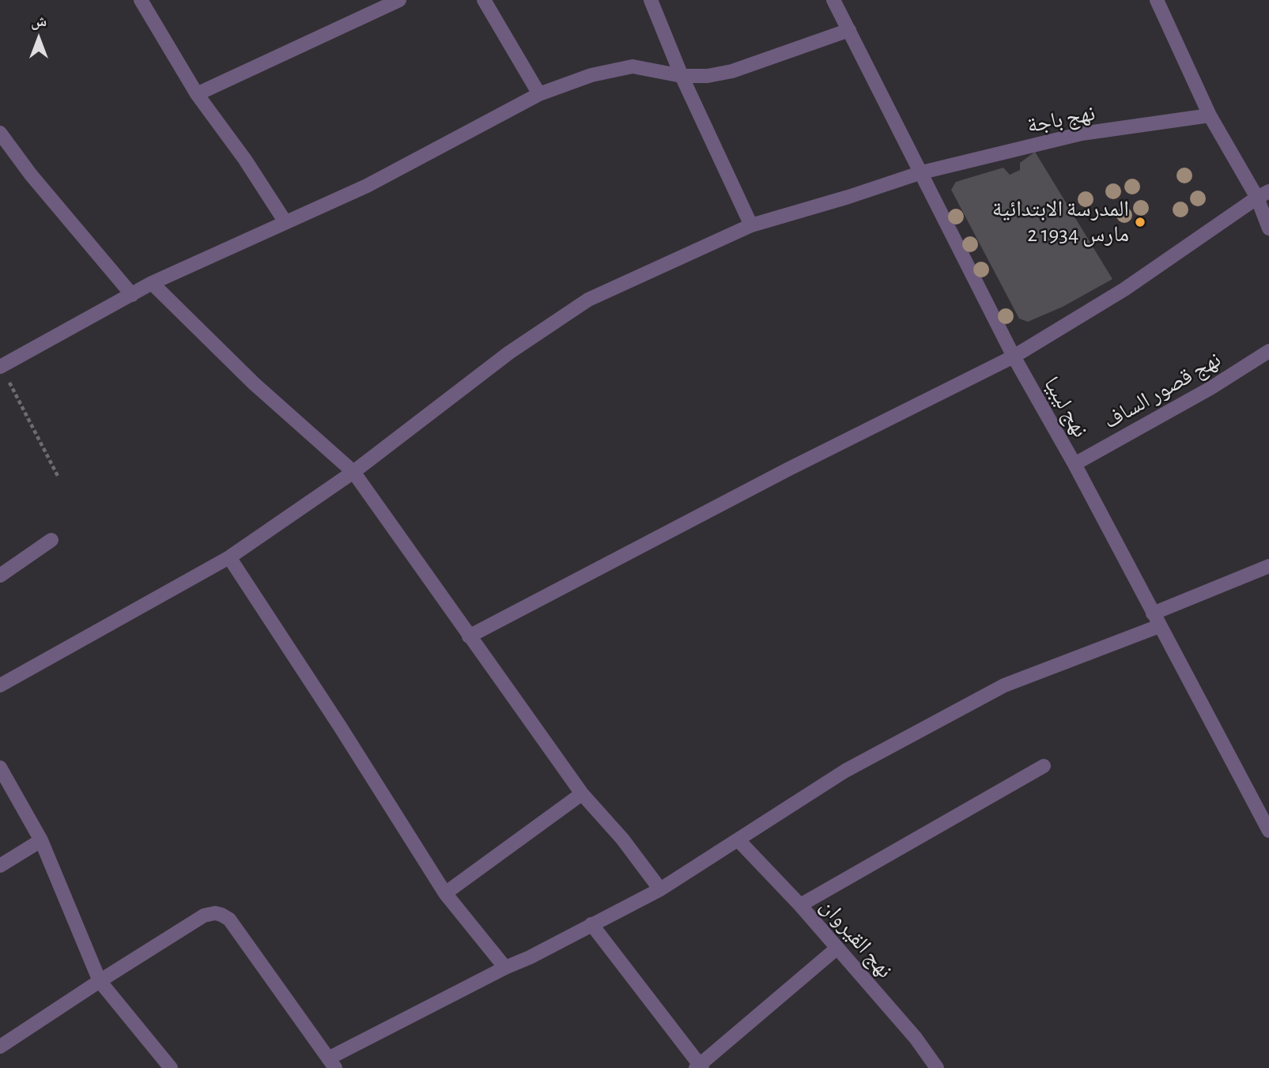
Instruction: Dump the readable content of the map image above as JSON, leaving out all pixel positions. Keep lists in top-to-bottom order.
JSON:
{
  "streets": {
    "street": [
      "نهج باجة",
      "نهج قصور الساف",
      "نهج ليبيا",
      "نهج القيروان"
    ]
  },
  "crossings": [
    ["نهج باجة", "نهج ليبيا"],
    ["نهج قصور الساف", "نهج ليبيا"]
  ],
  "places": ["المدرسة الابتدائية 2 مارس 1934"],
  "north": "top"
}
